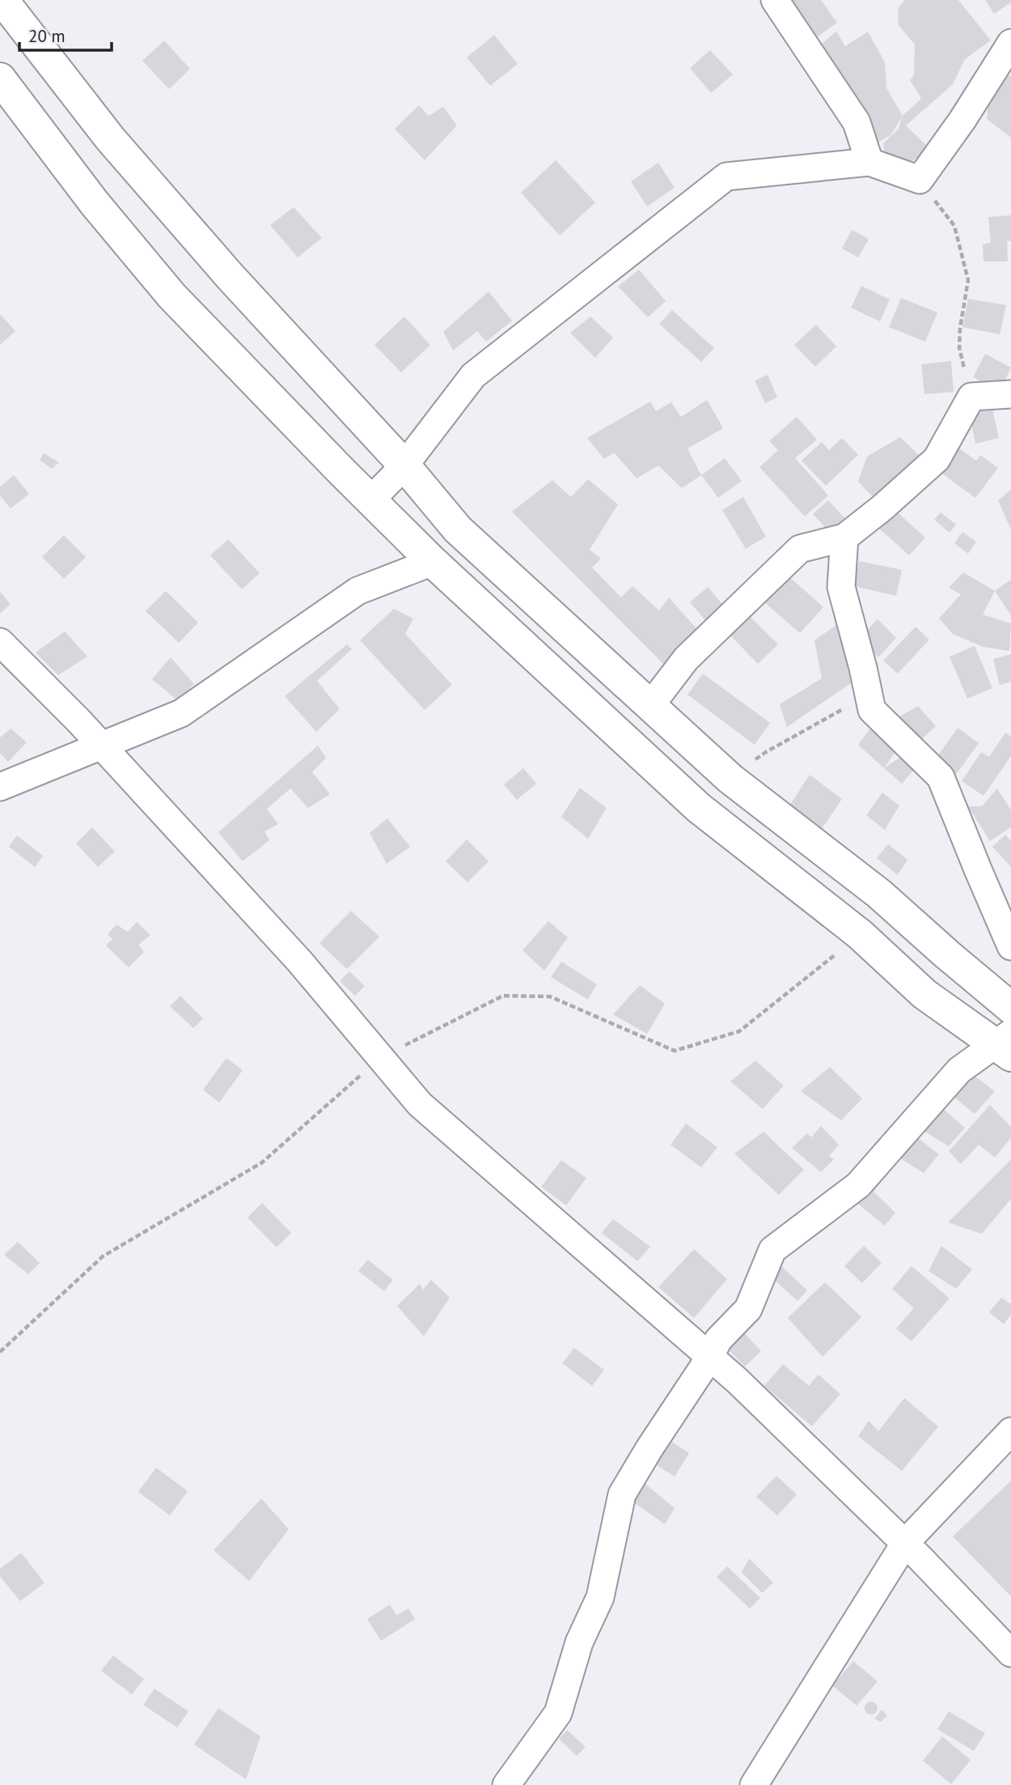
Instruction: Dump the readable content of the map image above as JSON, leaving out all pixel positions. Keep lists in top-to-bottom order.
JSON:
{
  "scale_bar": "20 m"
}
